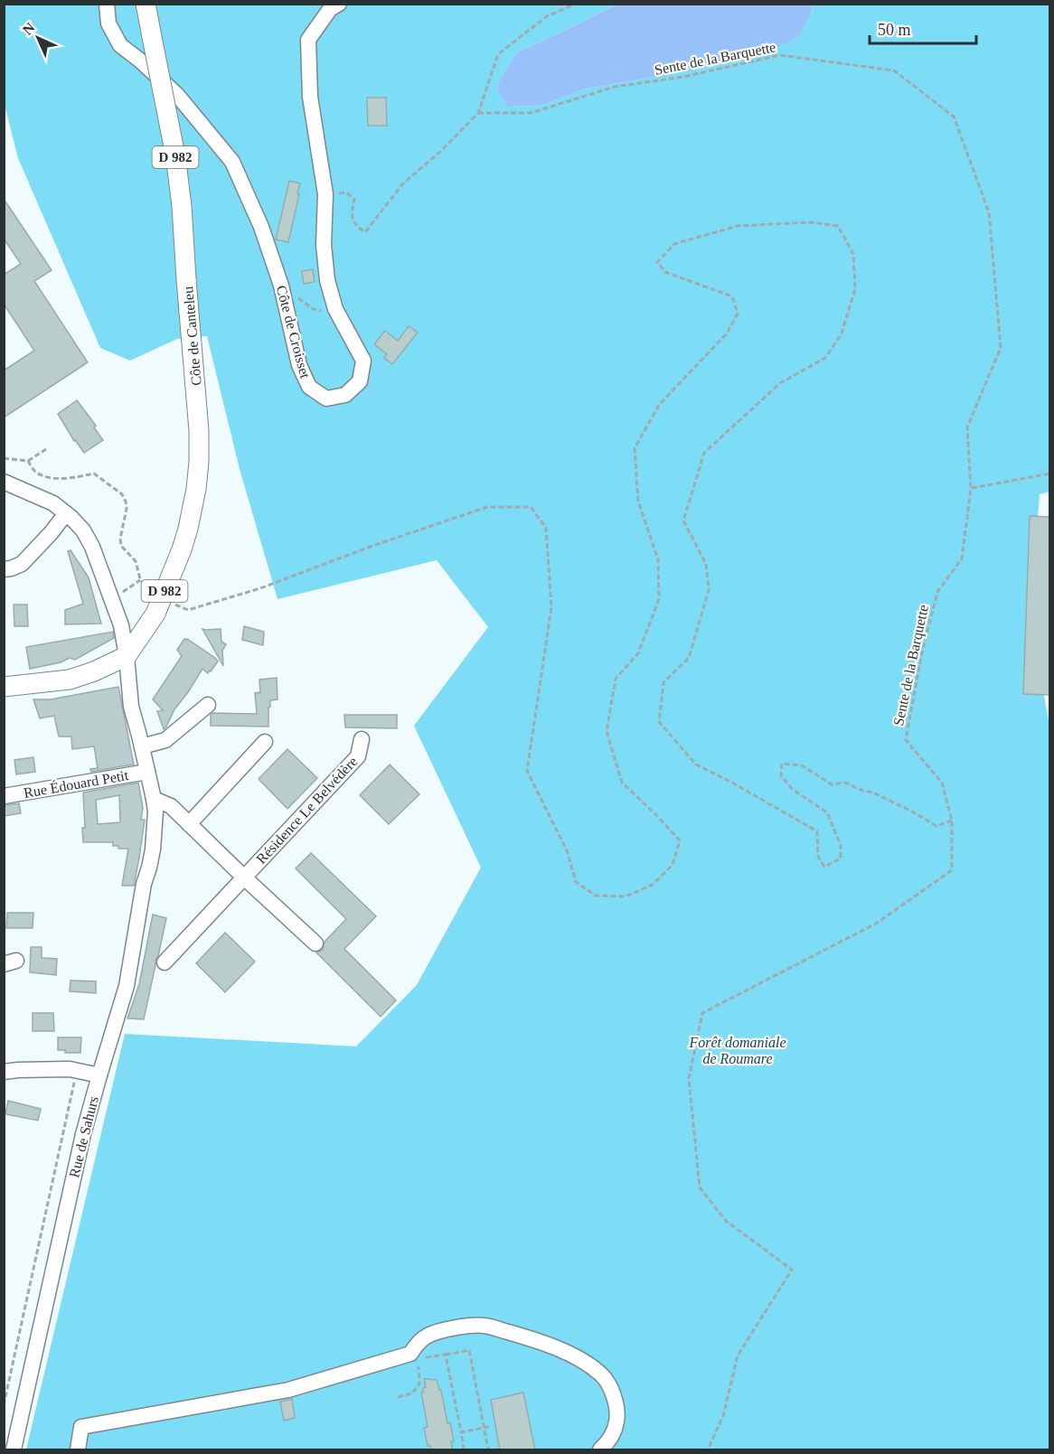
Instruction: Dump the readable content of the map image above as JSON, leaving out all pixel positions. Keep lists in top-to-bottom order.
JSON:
{
  "streets": {
    "main road": ["D 982", "Côte de Canteleu"],
    "street": [
      "Côte de Croisset",
      "Rue Édouard Petit",
      "Résidence Le Belvédère",
      "Rue de Sahurs"
    ],
    "path": ["Sente de la Barquette"]
  },
  "crossings": [
    ["Côte de Canteleu", "Rue de Sahurs"],
    ["Rue Édouard Petit", "Rue de Sahurs"],
    ["Résidence Le Belvédère", "Rue de Sahurs"]
  ],
  "parks": ["Forêt domaniale de Roumare"],
  "scale_bar": "50 m",
  "north": "top left"
}
